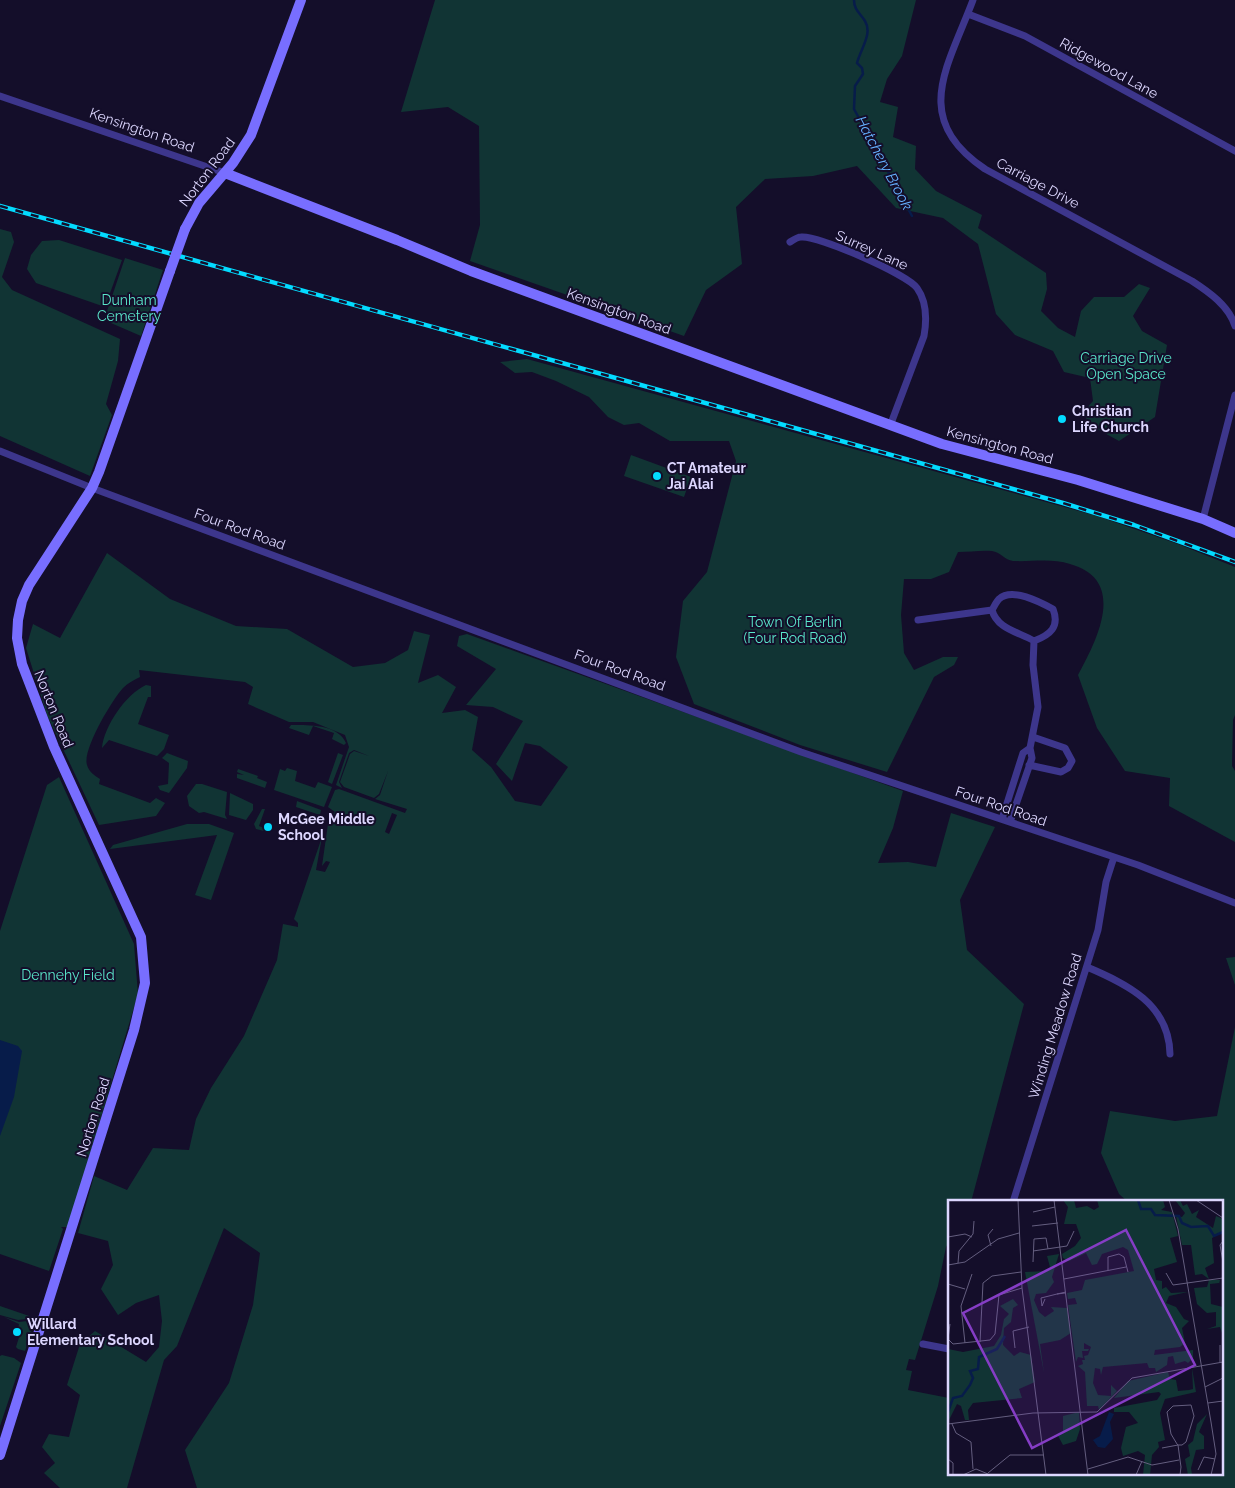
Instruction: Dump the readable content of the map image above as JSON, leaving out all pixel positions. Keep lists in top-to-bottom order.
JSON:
{
  "streets": {
    "main road": ["Kensington Road", "Norton Road"],
    "street": [
      "Ridgewood Lane",
      "Carriage Drive",
      "Surrey Lane",
      "Four Rod Road",
      "Winding Meadow Road"
    ]
  },
  "crossings": [
    ["Ridgewood Lane", "Carriage Drive"],
    ["Kensington Road", "Norton Road"],
    ["Kensington Road", "Surrey Lane"],
    ["Norton Road", "Four Rod Road"],
    ["Four Rod Road", "Winding Meadow Road"]
  ],
  "water": ["Hatchery Brook"],
  "parks": [
    "Dunham Cemetery",
    "Carriage Drive Open Space",
    "Town Of Berlin (Four Rod Road)",
    "Dennehy Field"
  ],
  "places": [
    "Christian Life Church",
    "CT Amateur Jai Alai",
    "McGee Middle School",
    "Willard Elementary School"
  ]
}
